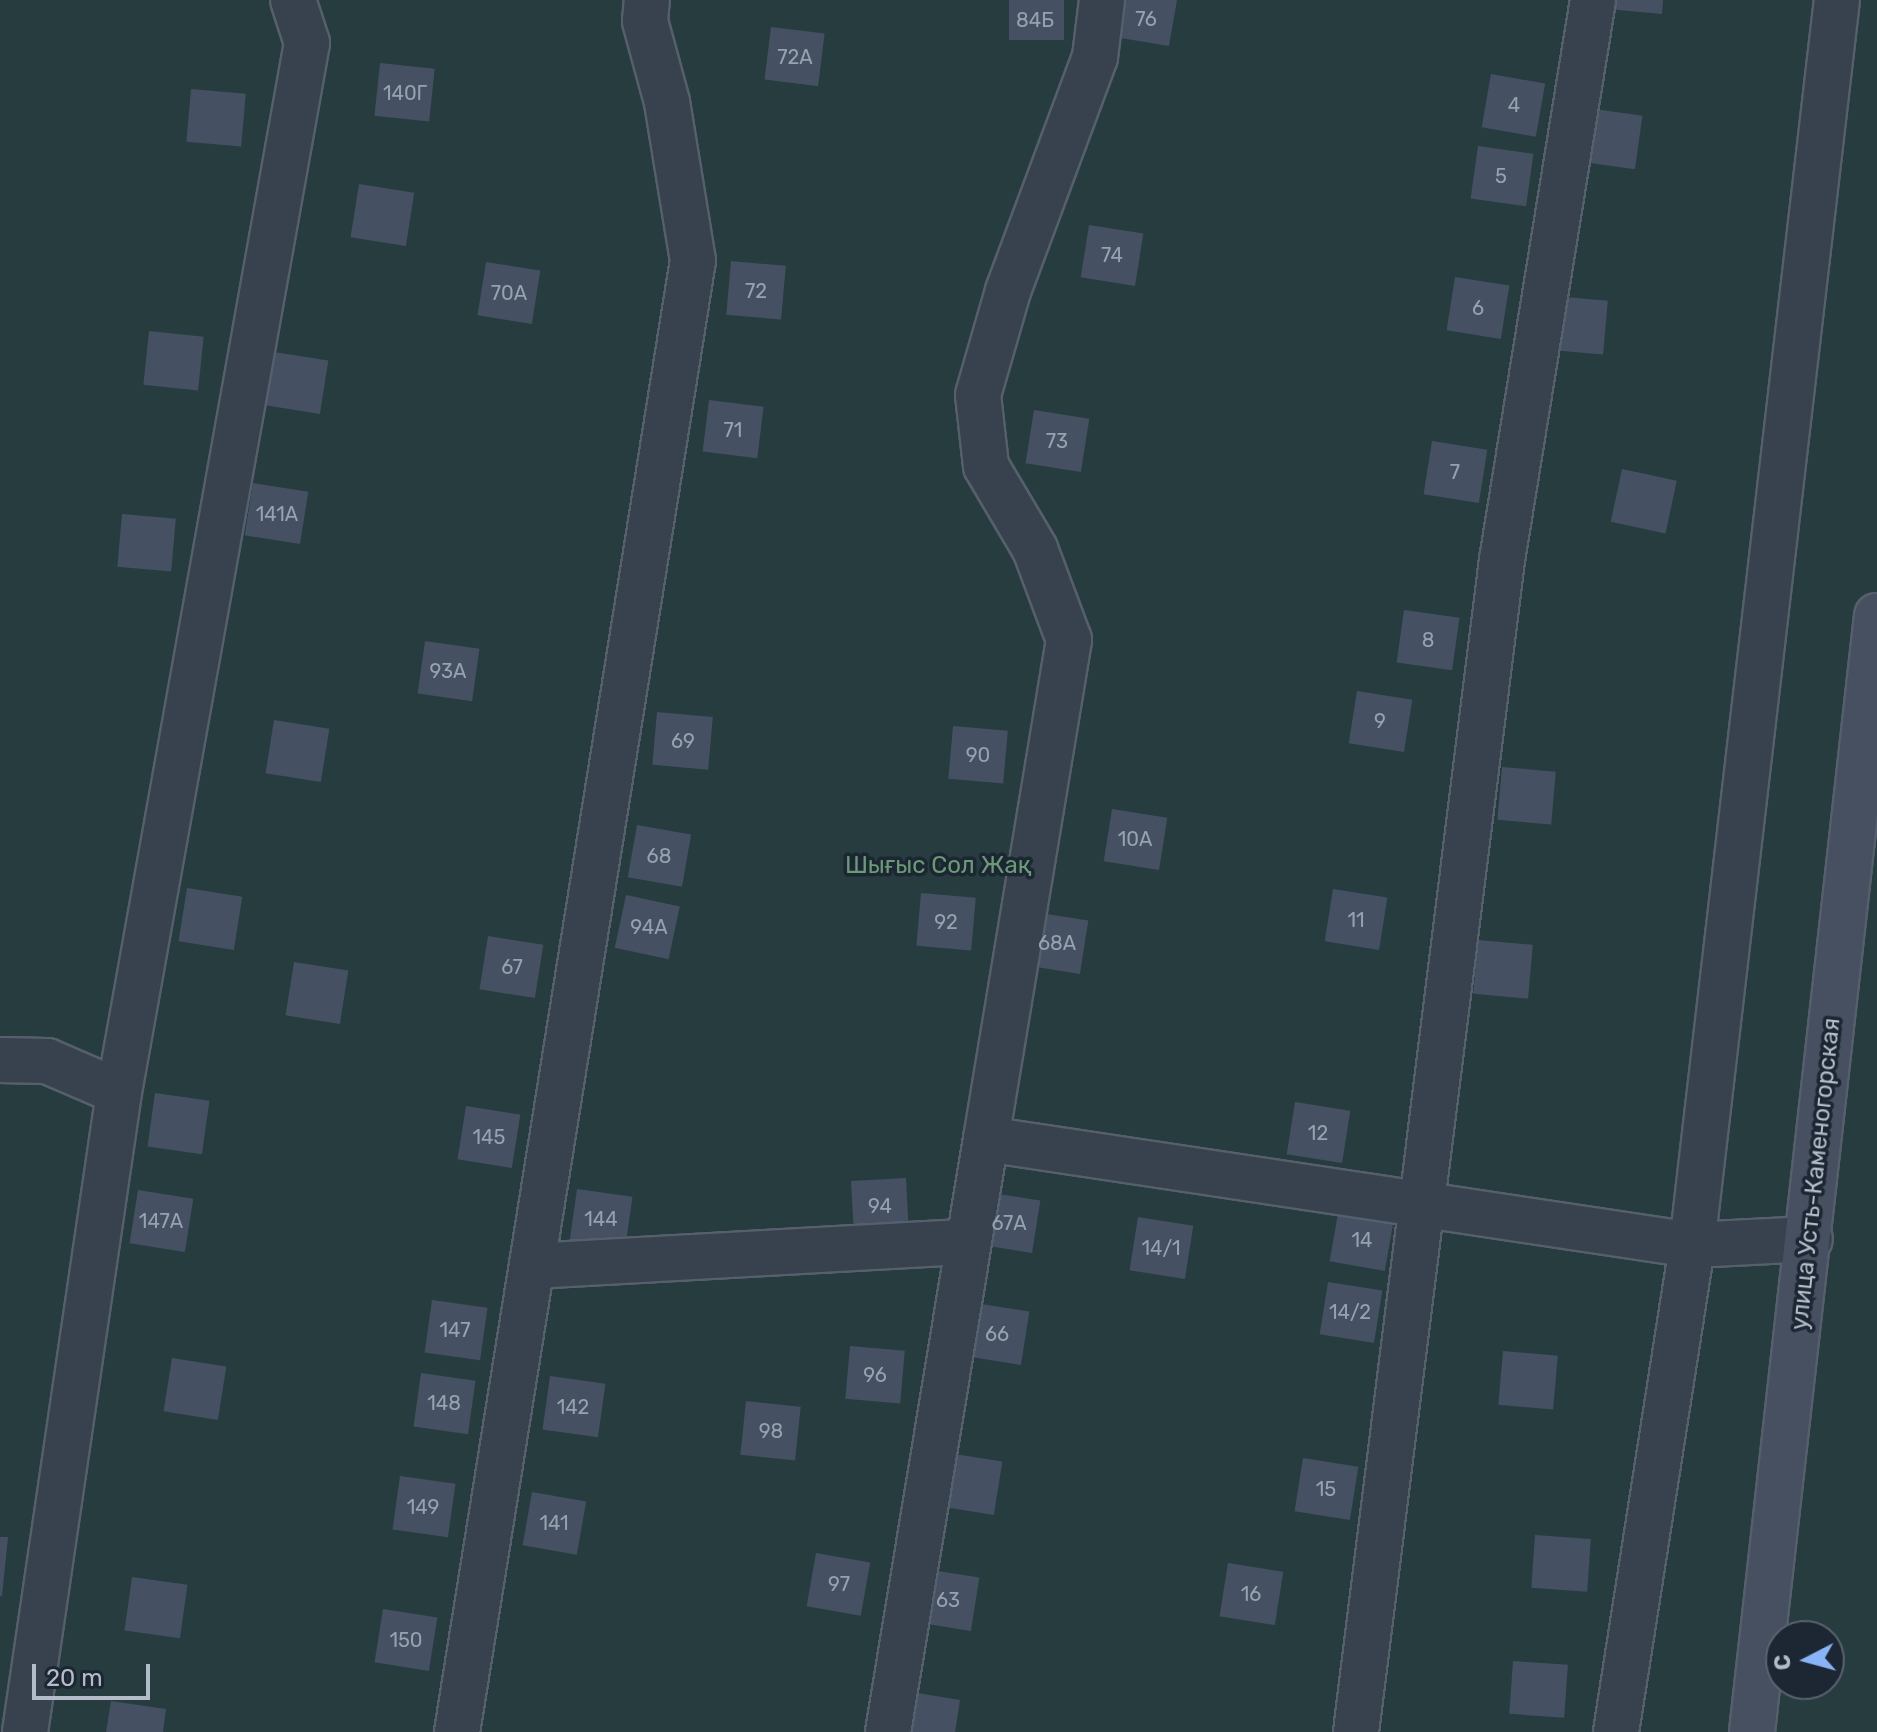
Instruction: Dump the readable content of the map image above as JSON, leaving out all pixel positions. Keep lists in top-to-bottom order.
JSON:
{
  "streets": {
    "street": ["улица Усть-Каменогорская"]
  },
  "parks": ["Шығыс Сол Жақ"],
  "house_numbers": [
    "76",
    "84Б",
    "72А",
    "140Г",
    "4",
    "5",
    "74",
    "72",
    "70А",
    "6",
    "71",
    "73",
    "7",
    "141А",
    "8",
    "93А",
    "9",
    "69",
    "90",
    "10А",
    "68",
    "11",
    "92",
    "94А",
    "68А",
    "67",
    "12",
    "145",
    "94",
    "144",
    "147А",
    "67А",
    "14",
    "14/1",
    "14/2",
    "147",
    "66",
    "96",
    "148",
    "142",
    "98",
    "15",
    "149",
    "141",
    "97",
    "16",
    "63",
    "150"
  ],
  "scale_bar": "20 m",
  "north": "left"
}
